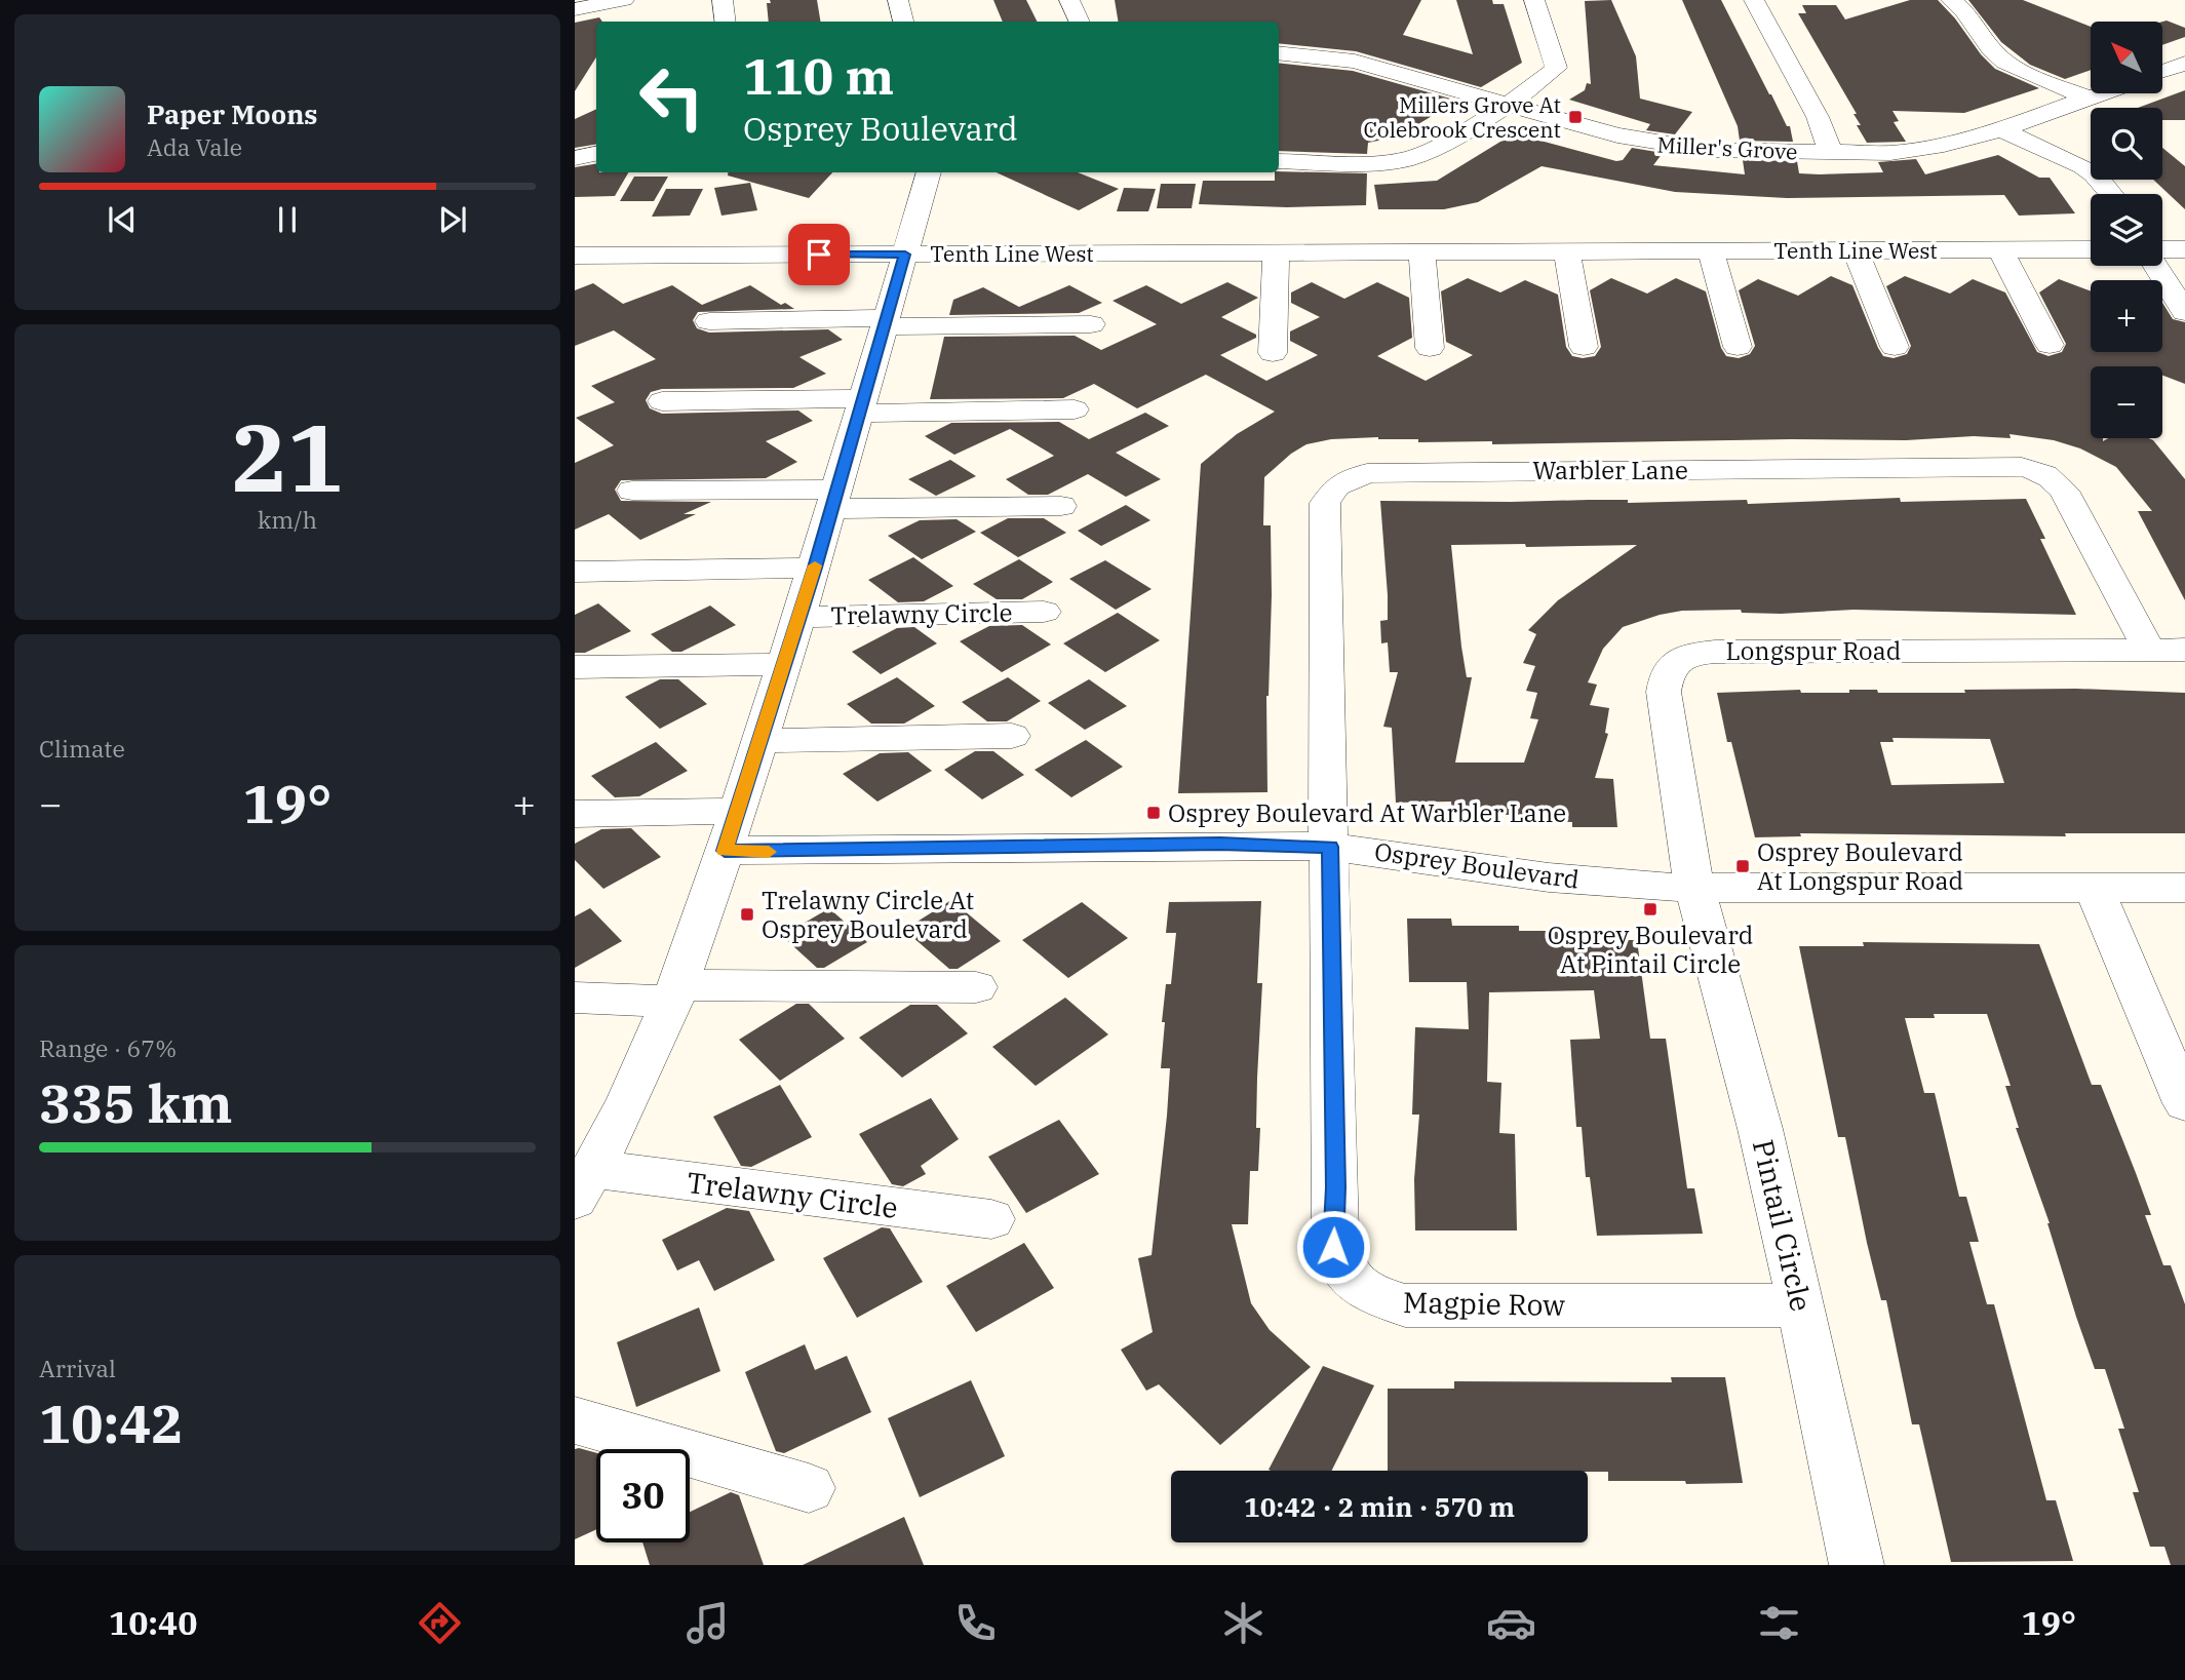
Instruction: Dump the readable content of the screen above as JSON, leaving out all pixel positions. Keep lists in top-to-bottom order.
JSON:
{
  "streets": {
    "street": [
      "Miller's Grove",
      "Tenth Line West",
      "Warbler Lane",
      "Trelawny Circle",
      "Longspur Road",
      "Osprey Boulevard",
      "Pintail Circle",
      "Magpie Row"
    ]
  },
  "crossings": [
    ["Tenth Line West", "Trelawny Circle"],
    ["Warbler Lane", "Longspur Road"],
    ["Warbler Lane", "Osprey Boulevard"],
    ["Warbler Lane", "Magpie Row"],
    ["Trelawny Circle", "Osprey Boulevard"],
    ["Longspur Road", "Osprey Boulevard"],
    ["Longspur Road", "Pintail Circle"],
    ["Osprey Boulevard", "Pintail Circle"],
    ["Osprey Boulevard", "Magpie Row"],
    ["Pintail Circle", "Magpie Row"]
  ],
  "places": {
    "transit": [
      "Millers Grove At Colebrook Crescent",
      "Osprey Boulevard At Warbler Lane",
      "Osprey Boulevard At Longspur Road",
      "Osprey Boulevard At Pintail Circle",
      "Trelawny Circle At Osprey Boulevard"
    ]
  },
  "north": "top left",
  "page": {
    "map_buttons": ["+", "−"],
    "turn": ["110 m", "Osprey Boulevard"],
    "song": ["Paper Moons", "Ada Vale"],
    "tile": [
      ["21", "km/h"],
      "Climate",
      ["Range · 67%", "335 km"],
      ["Arrival", "10:42"]
    ],
    "heat": ["−", "19°", "+"],
    "limit": "30",
    "trip": "10:42 · 2 min · 570 m",
    "tabs": ["10:40", "19°"]
  }
}
